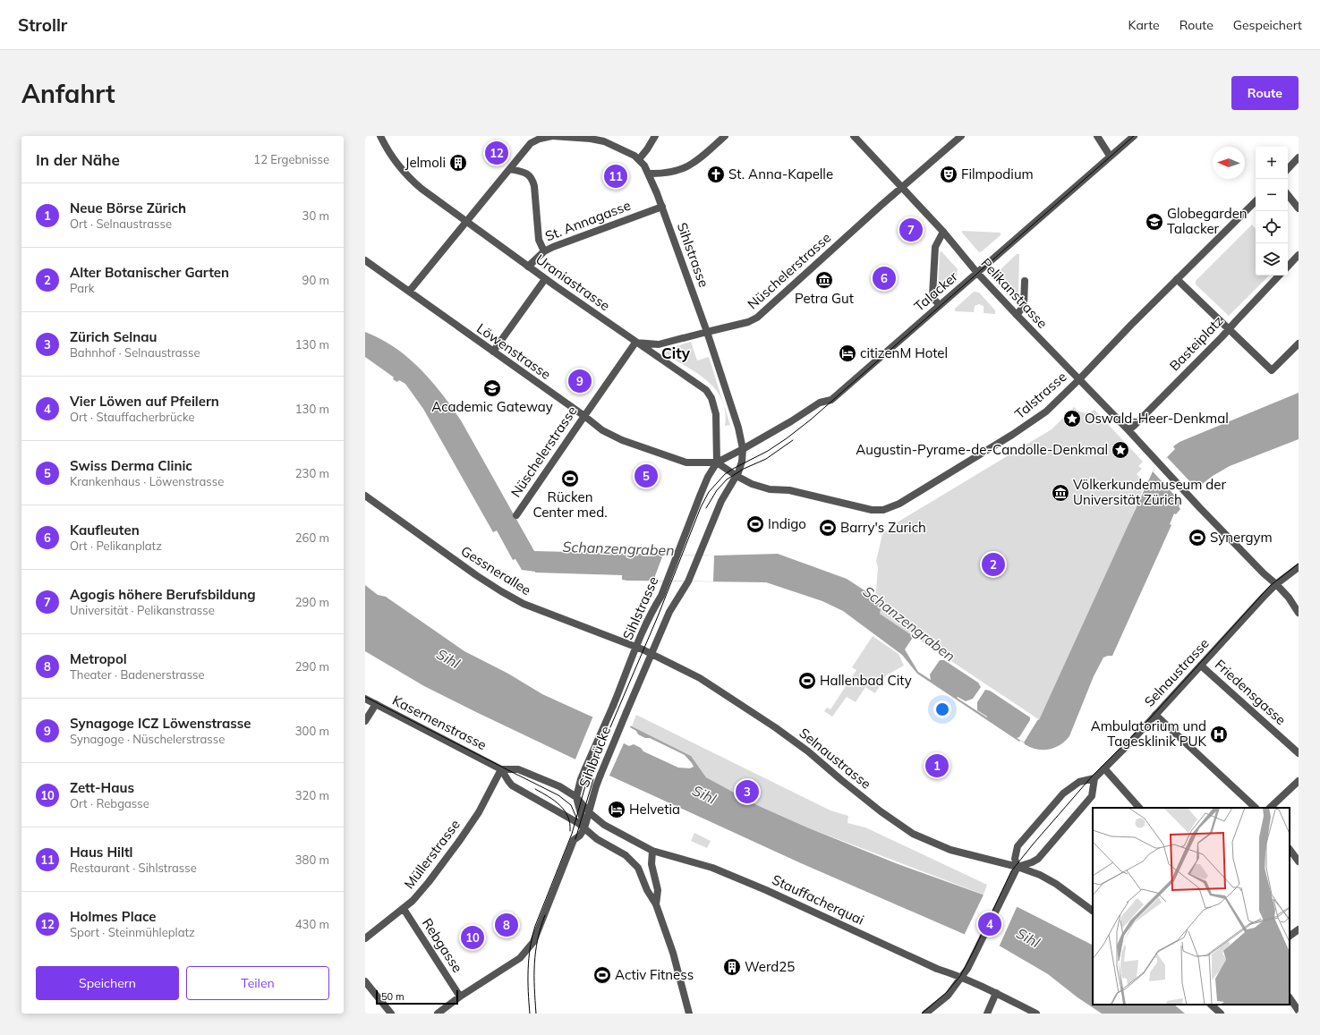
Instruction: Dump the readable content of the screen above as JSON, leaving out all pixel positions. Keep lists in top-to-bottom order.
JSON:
{
  "streets": {
    "street": [
      "St. Annagasse",
      "Sihlstrasse",
      "Nüschelerstrasse",
      "Uraniastrasse",
      "Talacker",
      "Pelikanstrasse",
      "Basteiplatz",
      "Löwenstrasse",
      "Talstrasse",
      "Gessnerallee",
      "Selnaustrasse",
      "Friedensgasse",
      "Kasernenstrasse",
      "Sihlbrücke",
      "Müllerstrasse",
      "Stauffacherquai",
      "Rebgasse"
    ]
  },
  "crossings": [
    ["St. Annagasse", "Sihlstrasse"],
    ["St. Annagasse", "Uraniastrasse"],
    ["Sihlstrasse", "Nüschelerstrasse"],
    ["Sihlstrasse", "Uraniastrasse"],
    ["Sihlstrasse", "Talacker"],
    ["Sihlstrasse", "Löwenstrasse"],
    ["Sihlstrasse", "Talstrasse"],
    ["Sihlstrasse", "Gessnerallee"],
    ["Sihlstrasse", "Selnaustrasse"],
    ["Sihlstrasse", "Sihlbrücke"],
    ["Nüschelerstrasse", "Uraniastrasse"],
    ["Nüschelerstrasse", "Pelikanstrasse"],
    ["Nüschelerstrasse", "Löwenstrasse"],
    ["Uraniastrasse", "Talacker"],
    ["Uraniastrasse", "Löwenstrasse"],
    ["Uraniastrasse", "Talstrasse"],
    ["Talacker", "Pelikanstrasse"],
    ["Talacker", "Löwenstrasse"],
    ["Talacker", "Talstrasse"],
    ["Pelikanstrasse", "Basteiplatz"],
    ["Pelikanstrasse", "Talstrasse"],
    ["Pelikanstrasse", "Selnaustrasse"],
    ["Löwenstrasse", "Talstrasse"],
    ["Gessnerallee", "Selnaustrasse"],
    ["Selnaustrasse", "Friedensgasse"],
    ["Kasernenstrasse", "Sihlbrücke"],
    ["Kasernenstrasse", "Müllerstrasse"],
    ["Kasernenstrasse", "Stauffacherquai"],
    ["Sihlbrücke", "Stauffacherquai"],
    ["Müllerstrasse", "Rebgasse"]
  ],
  "districts": ["City"],
  "water": ["Schanzengraben", "Sihl"],
  "places": {
    "building": ["Jelmoli", "Werd25"],
    "church": ["St. Anna-Kapelle"],
    "theatre": ["Filmpodium"],
    "school or university": ["Globegarden Talacker", "Academic Gateway"],
    "museum": ["Petra Gut", "Völkerkundemuseum der Universität Zürich"],
    "hotel": ["citizenM Hotel", "Helvetia"],
    "place": ["Oswald-Heer-Denkmal", "Augustin-Pyrame-de-Candolle-Denkmal"],
    "sports": [
      "Rücken Center med.",
      "Indigo",
      "Barry's Zurich",
      "Synergym",
      "Hallenbad City",
      "Activ Fitness"
    ],
    "hospital": ["Ambulatorium und Tagesklinik PUK"]
  },
  "scale_bar": "50 m",
  "north": "left",
  "page": {
    "header": "Strollr",
    "nav": ["Karte", "Route", "Gespeichert"],
    "buttons": [
      "Route",
      ["Speichern", "Teilen"]
    ],
    "title": "Anfahrt",
    "heading": ["In der Nähe", "12 Ergebnisse"],
    "pins": [
      "12",
      "11",
      "7",
      "6",
      "9",
      "5",
      "2",
      "1",
      "3",
      "4",
      "8",
      "10"
    ],
    "map_buttons": ["+", "−"],
    "list": [
      {
        "mark": "1",
        "name": "Neue Börse Zürich",
        "note": "Ort · Selnaustrasse",
        "value": "30 m"
      },
      {
        "mark": "2",
        "name": "Alter Botanischer Garten",
        "note": "Park",
        "value": "90 m"
      },
      {
        "mark": "3",
        "name": "Zürich Selnau",
        "note": "Bahnhof · Selnaustrasse",
        "value": "130 m"
      },
      {
        "mark": "4",
        "name": "Vier Löwen auf Pfeilern",
        "note": "Ort · Stauffacherbrücke",
        "value": "130 m"
      },
      {
        "mark": "5",
        "name": "Swiss Derma Clinic",
        "note": "Krankenhaus · Löwenstrasse",
        "value": "230 m"
      },
      {
        "mark": "6",
        "name": "Kaufleuten",
        "note": "Ort · Pelikanplatz",
        "value": "260 m"
      },
      {
        "mark": "7",
        "name": "Agogis höhere Berufsbildung",
        "note": "Universität · Pelikanstrasse",
        "value": "290 m"
      },
      {
        "mark": "8",
        "name": "Metropol",
        "note": "Theater · Badenerstrasse",
        "value": "290 m"
      },
      {
        "mark": "9",
        "name": "Synagoge ICZ Löwenstrasse",
        "note": "Synagoge · Nüschelerstrasse",
        "value": "300 m"
      },
      {
        "mark": "10",
        "name": "Zett-Haus",
        "note": "Ort · Rebgasse",
        "value": "320 m"
      },
      {
        "mark": "11",
        "name": "Haus Hiltl",
        "note": "Restaurant · Sihlstrasse",
        "value": "380 m"
      },
      {
        "mark": "12",
        "name": "Holmes Place",
        "note": "Sport · Steinmühleplatz",
        "value": "430 m"
      }
    ],
    "scale": "50 m"
  }
}
